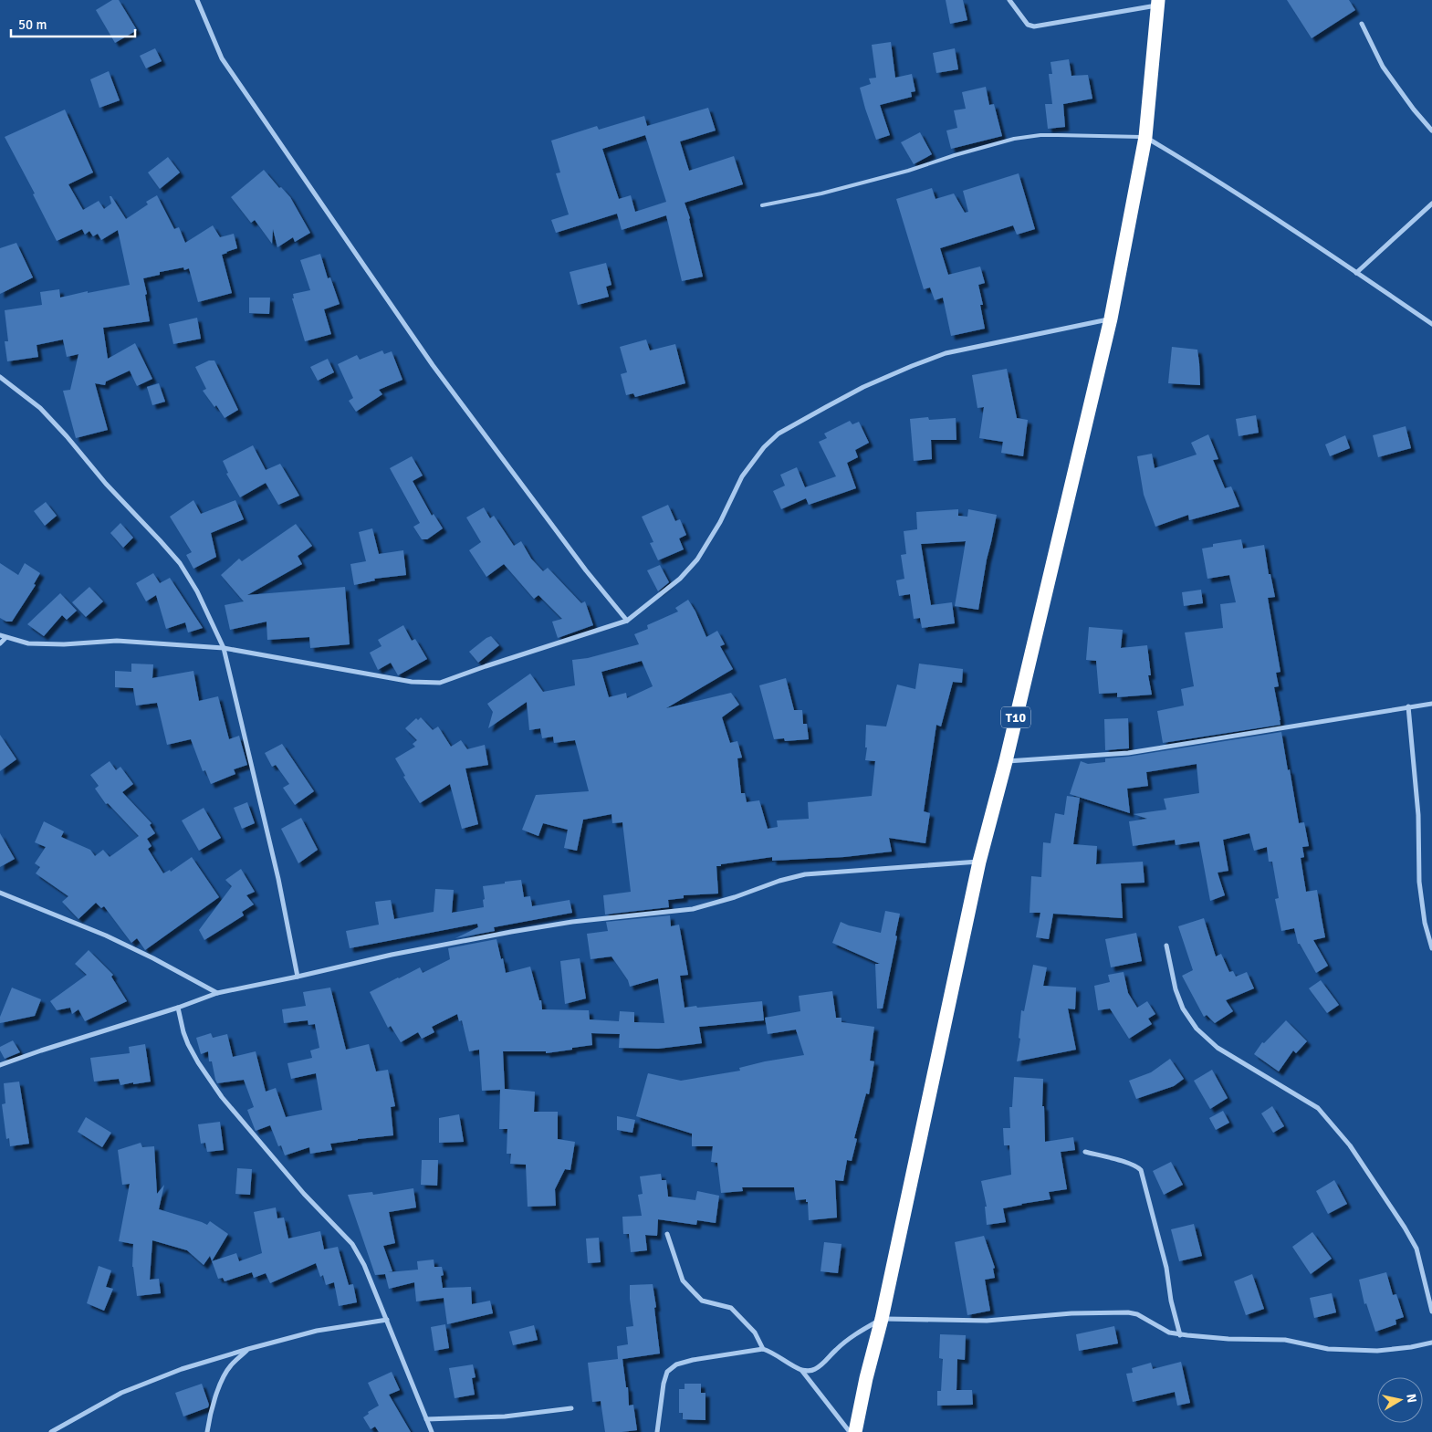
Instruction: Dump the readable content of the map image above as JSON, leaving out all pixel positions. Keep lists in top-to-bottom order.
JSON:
{
  "streets": {
    "highway": ["T10"]
  },
  "scale_bar": "50 m",
  "north": "right"
}
